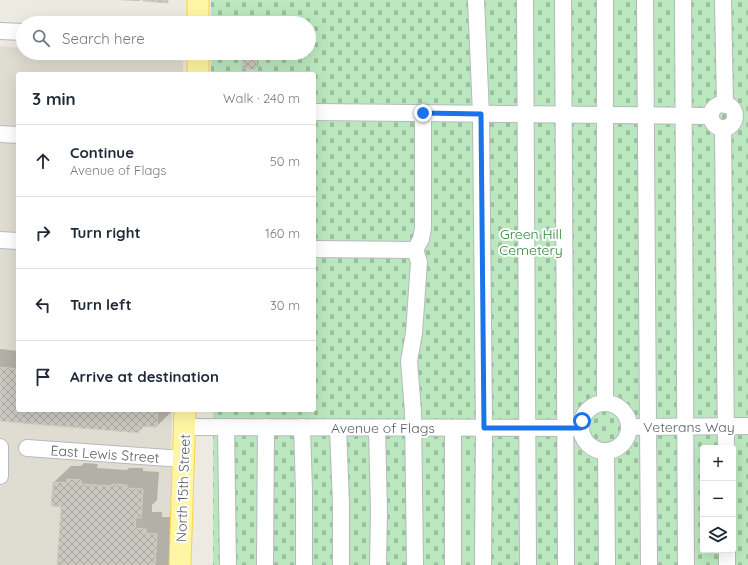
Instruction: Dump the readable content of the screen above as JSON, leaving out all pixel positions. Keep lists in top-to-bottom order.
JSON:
{
  "streets": {
    "main road": ["North 15th Street"],
    "street": ["Veterans Way", "Avenue of Flags", "East Lewis Street"]
  },
  "crossings": [
    ["Veterans Way", "Avenue of Flags"],
    ["Avenue of Flags", "North 15th Street"],
    ["East Lewis Street", "North 15th Street"]
  ],
  "parks": ["Green Hill Cemetery"],
  "page": {
    "search": "Search here",
    "heading": ["3 min", "Walk · 240 m"],
    "list": [
      ["Continue", "Avenue of Flags", "50 m"],
      ["Turn right", "160 m"],
      ["Turn left", "30 m"],
      "Arrive at destination"
    ],
    "map_buttons": ["+", "−"]
  }
}
